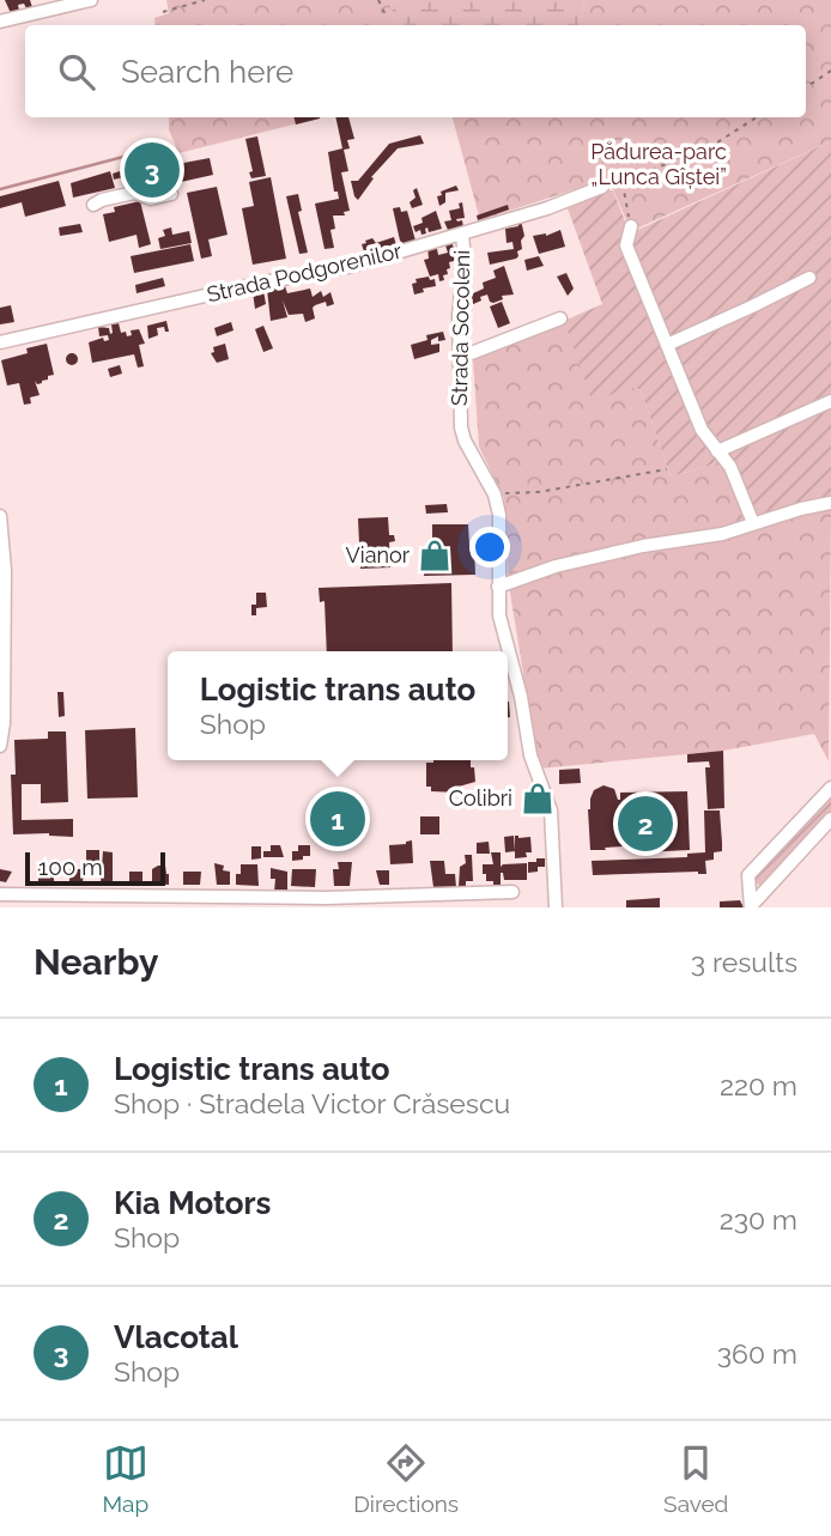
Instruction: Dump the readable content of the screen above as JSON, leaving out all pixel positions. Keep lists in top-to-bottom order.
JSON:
{
  "streets": {
    "street": ["Strada Podgorenilor", "Strada Socoleni"]
  },
  "crossings": [
    ["Strada Podgorenilor", "Strada Socoleni"]
  ],
  "parks": ["Pădurea-parc „Lunca Gîștei”"],
  "places": {
    "shop": ["Vianor", "Colibri"]
  },
  "scale_bar": "100 m",
  "page": {
    "search": "Search here",
    "pins": ["3", "1", "2"],
    "popup": ["Logistic trans auto", "Shop"],
    "scale": "100 m",
    "heading": ["Nearby", "3 results"],
    "list": [
      {
        "mark": "1",
        "name": "Logistic trans auto",
        "note": "Shop · Stradela Victor Crăsescu",
        "value": "220 m"
      },
      {
        "mark": "2",
        "name": "Kia Motors",
        "note": "Shop",
        "value": "230 m"
      },
      {
        "mark": "3",
        "name": "Vlacotal",
        "note": "Shop",
        "value": "360 m"
      }
    ],
    "nav": ["Map", "Directions", "Saved"]
  }
}
